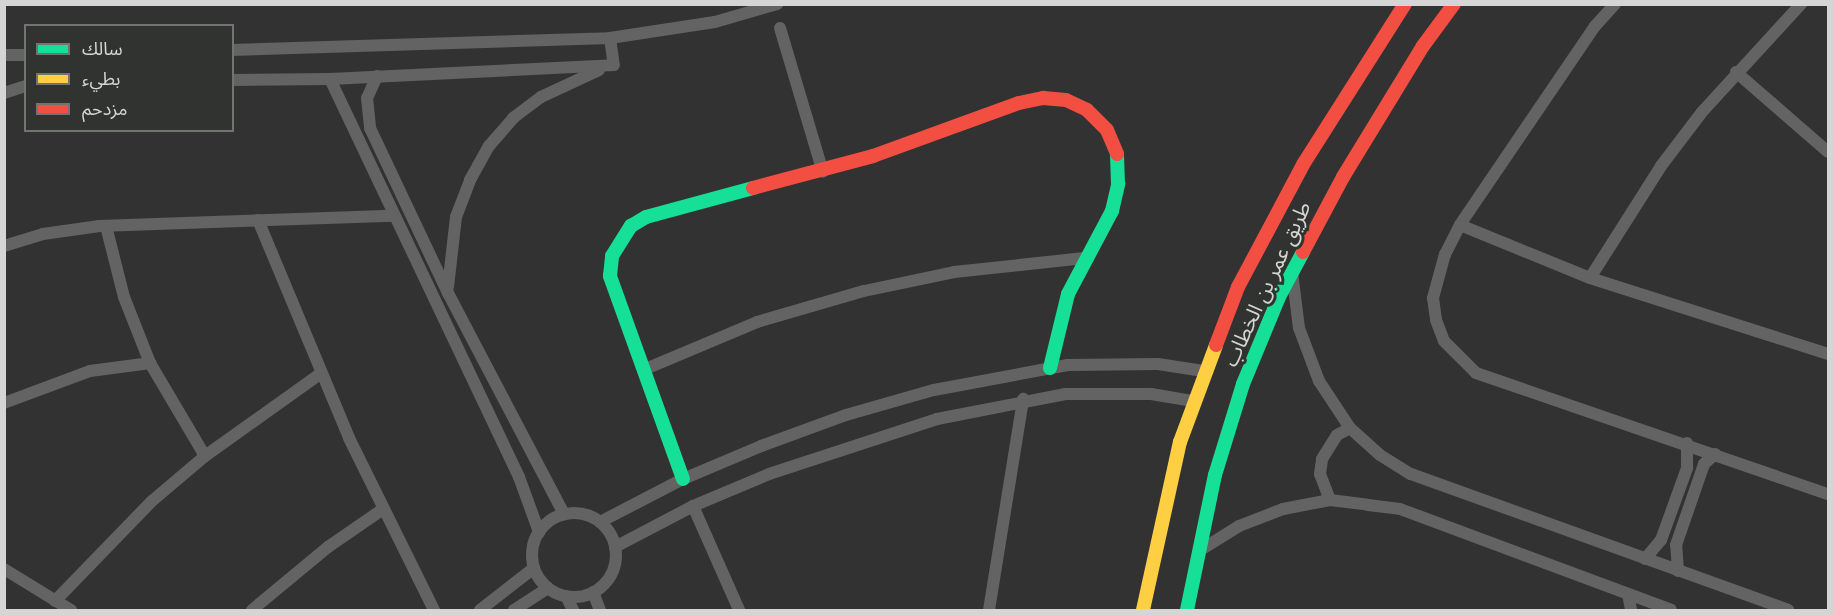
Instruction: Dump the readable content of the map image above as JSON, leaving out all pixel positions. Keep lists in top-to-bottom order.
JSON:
{
  "streets": {
    "street": ["طريق عمر بن الخطاب"]
  },
  "legend": ["سالك", "بطيء", "مزدحم"]
}
